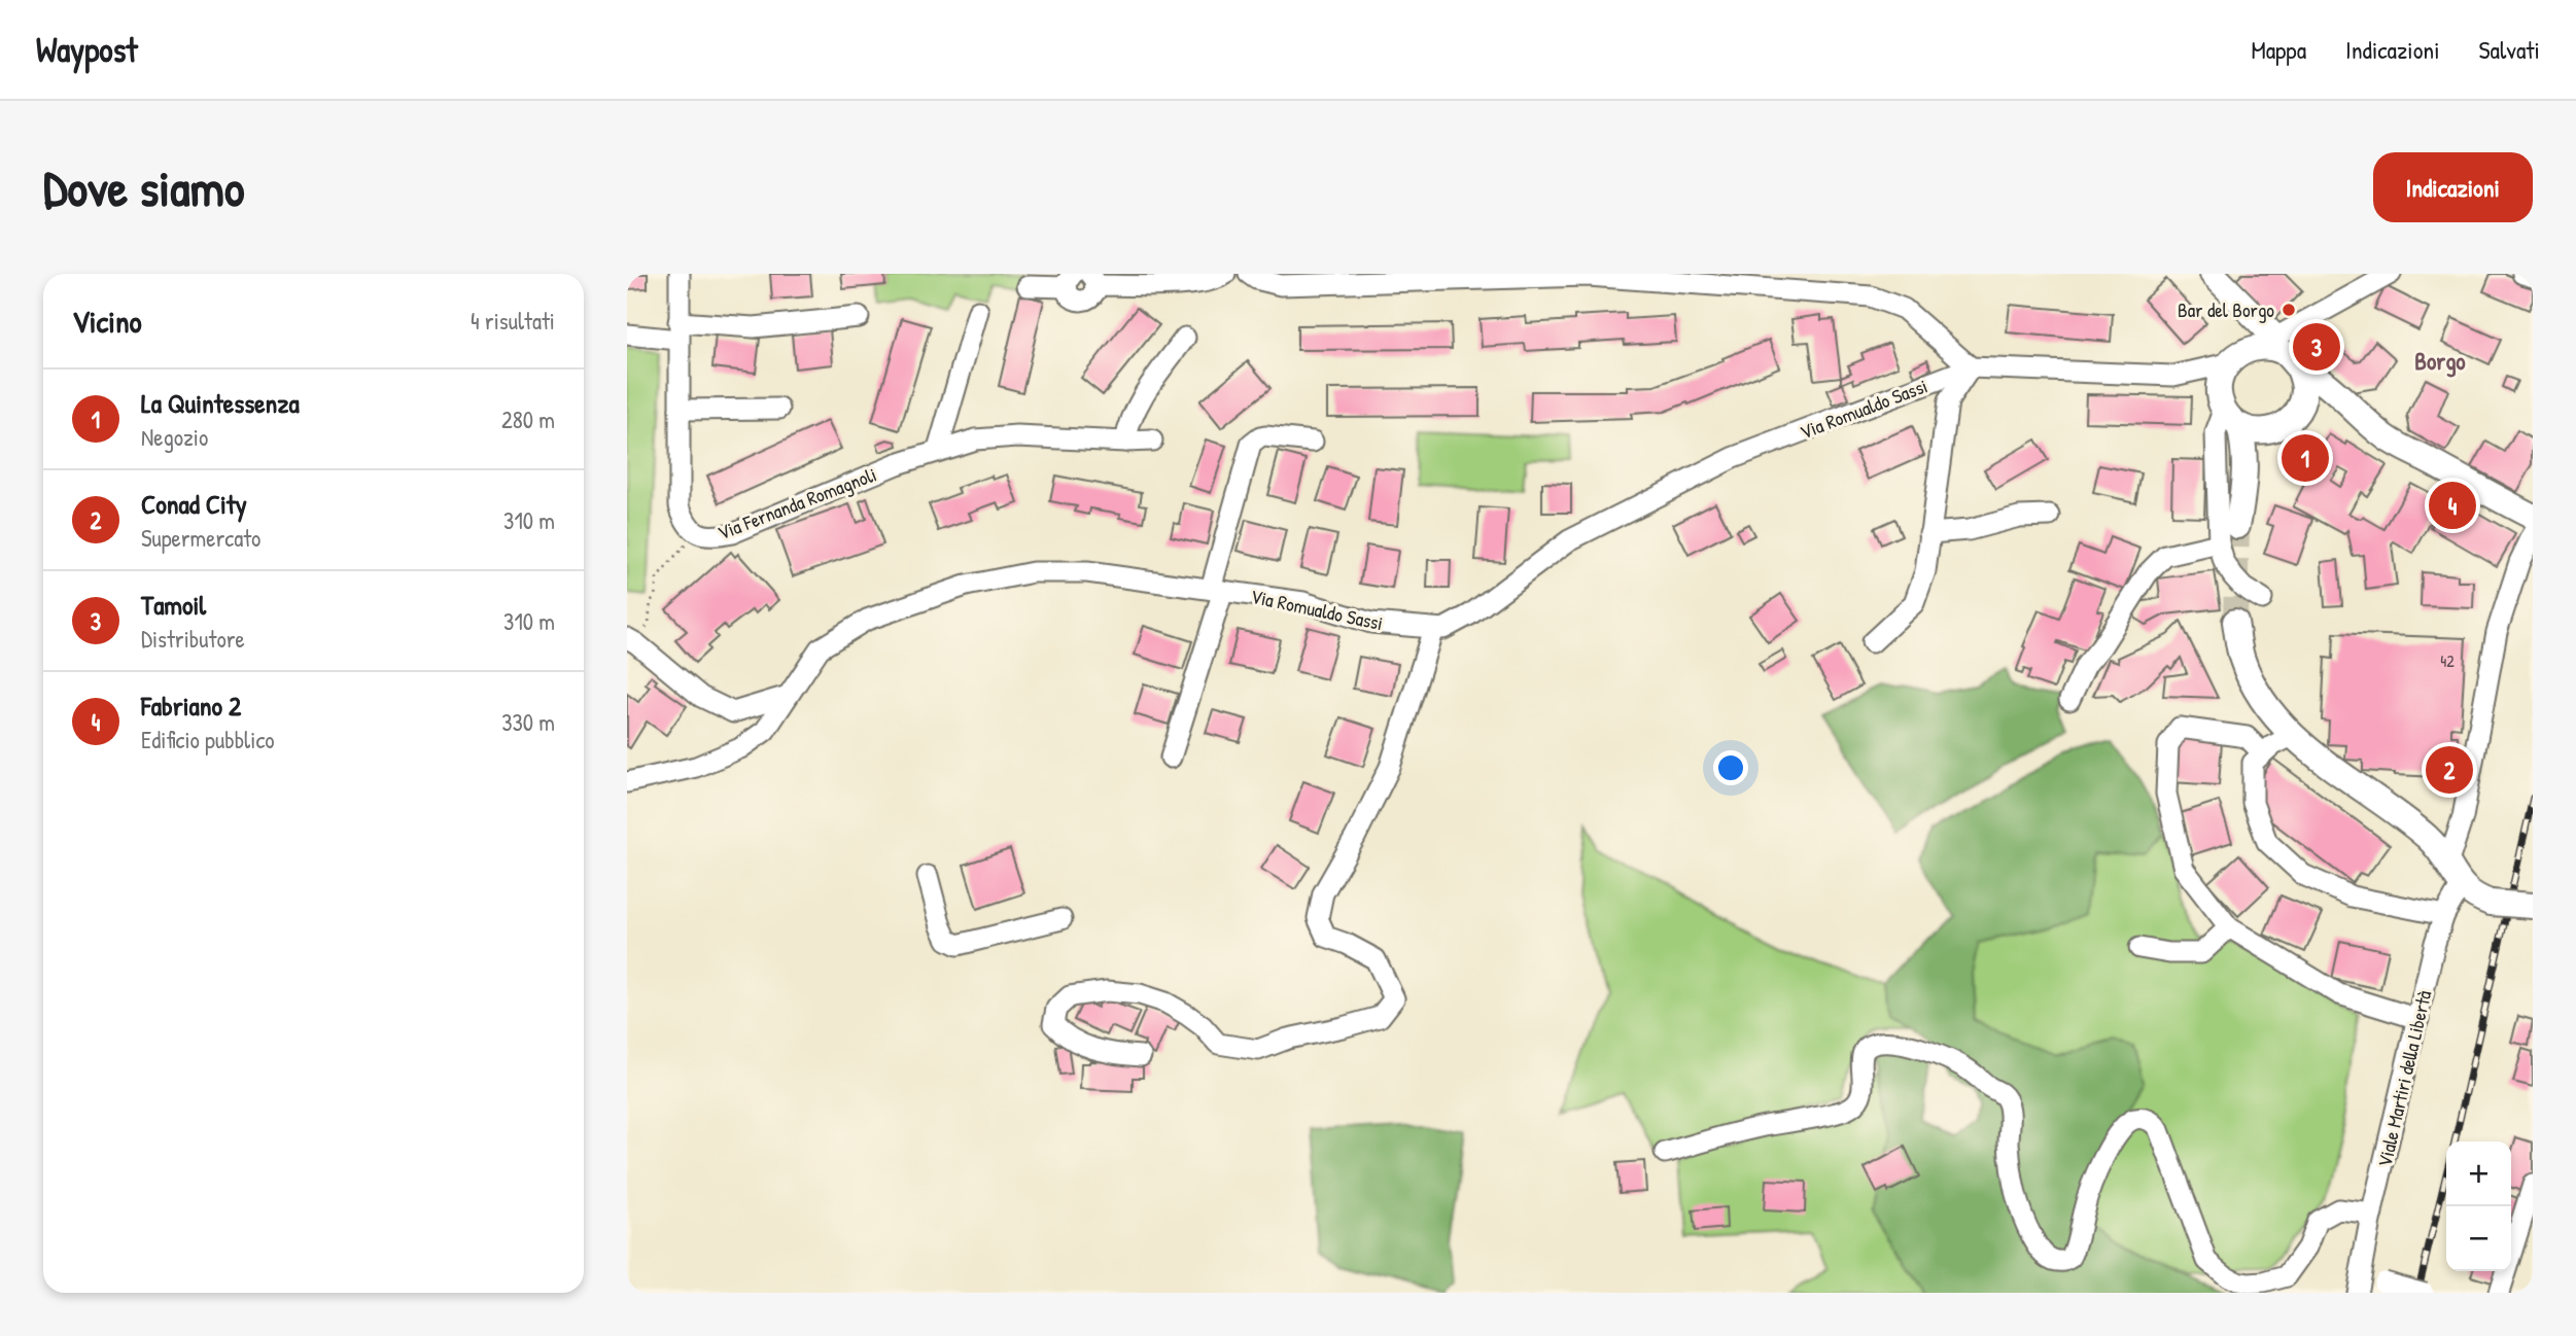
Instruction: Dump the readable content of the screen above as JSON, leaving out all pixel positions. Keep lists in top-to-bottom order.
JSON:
{
  "streets": {
    "street": ["Via Romualdo Sassi", "Via Fernanda Romagnoli", "Viale Martiri della Libertà"]
  },
  "districts": ["Borgo"],
  "places": ["Bar del Borgo"],
  "house_numbers": ["42"],
  "page": {
    "header": "Waypost",
    "nav": ["Mappa", "Indicazioni", "Salvati"],
    "buttons": "Indicazioni",
    "title": "Dove siamo",
    "heading": ["Vicino", "4 risultati"],
    "pins": [
      "3",
      "1",
      "4",
      "2"
    ],
    "list": [
      {
        "mark": "1",
        "name": "La Quintessenza",
        "note": "Negozio",
        "value": "280 m"
      },
      {
        "mark": "2",
        "name": "Conad City",
        "note": "Supermercato",
        "value": "310 m"
      },
      {
        "mark": "3",
        "name": "Tamoil",
        "note": "Distributore",
        "value": "310 m"
      },
      {
        "mark": "4",
        "name": "Fabriano 2",
        "note": "Edificio pubblico",
        "value": "330 m"
      }
    ],
    "map_buttons": ["+", "−"]
  }
}
